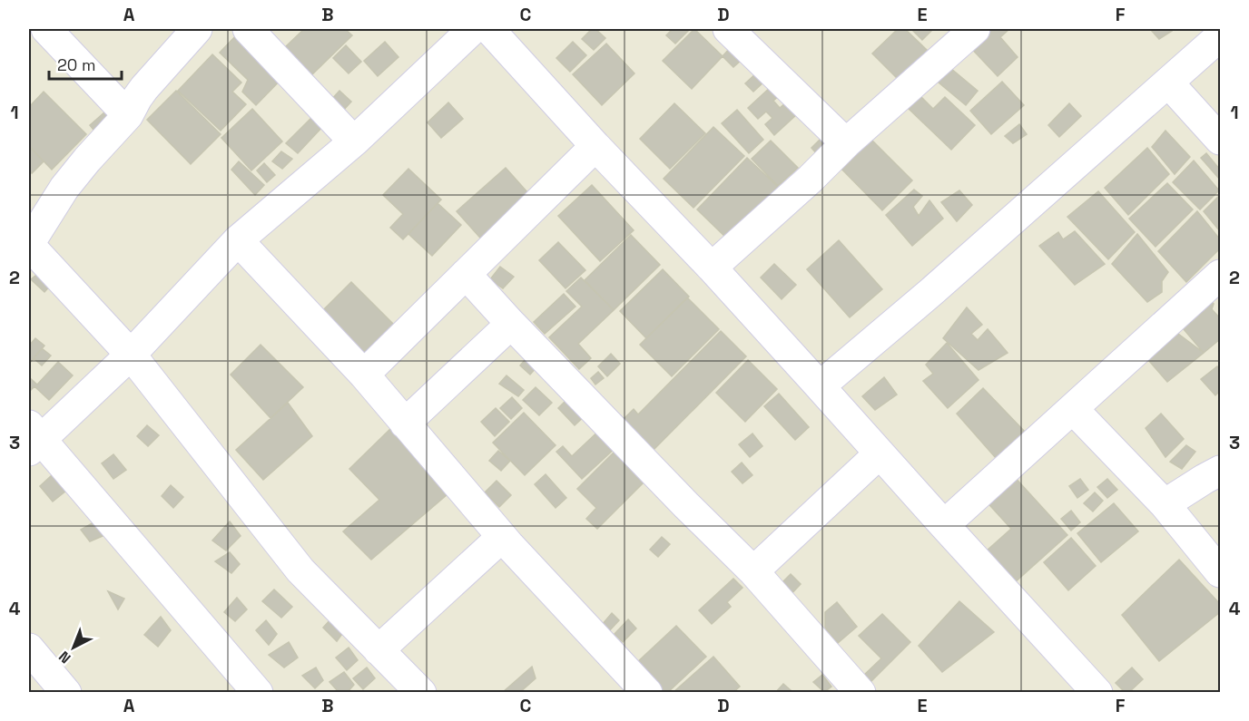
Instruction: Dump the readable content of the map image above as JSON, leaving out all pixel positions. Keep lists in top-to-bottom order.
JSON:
{
  "scale_bar": "20 m",
  "north": "bottom left",
  "grid": {
    "columns": [
      "A",
      "B",
      "C",
      "D",
      "E",
      "F"
    ],
    "rows": [
      "1",
      "2",
      "3",
      "4"
    ]
  }
}
